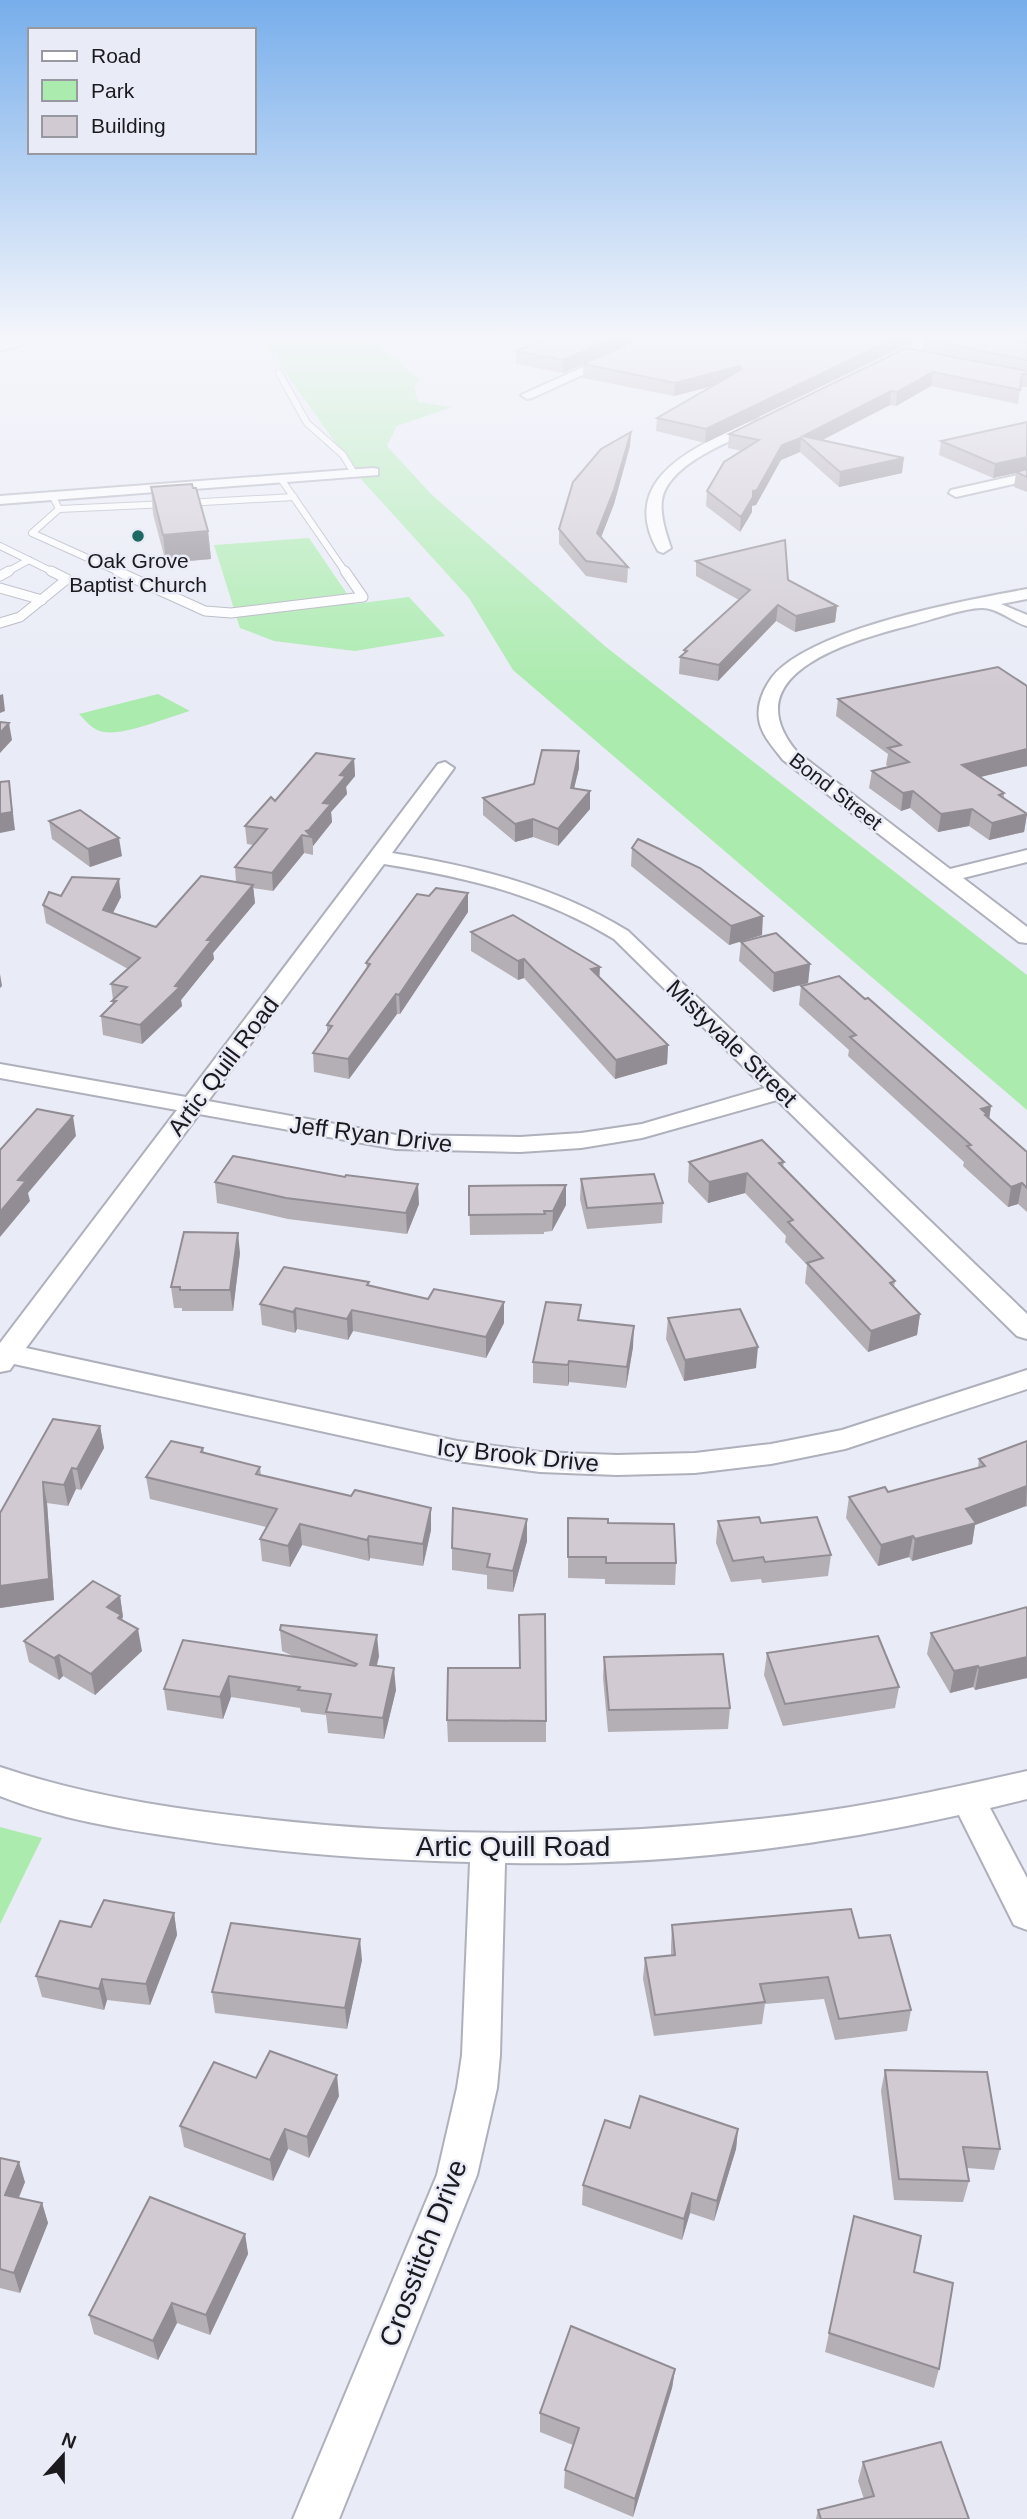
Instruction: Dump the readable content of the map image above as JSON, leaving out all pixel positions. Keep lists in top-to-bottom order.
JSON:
{
  "streets": {
    "street": [
      "Bond Street",
      "Mistyvale Street",
      "Artic Quill Road",
      "Jeff Ryan Drive",
      "Icy Brook Drive",
      "Crosstitch Drive"
    ]
  },
  "crossings": [
    ["Mistyvale Street", "Artic Quill Road"],
    ["Mistyvale Street", "Jeff Ryan Drive"],
    ["Artic Quill Road", "Jeff Ryan Drive"],
    ["Artic Quill Road", "Icy Brook Drive"],
    ["Artic Quill Road", "Crosstitch Drive"]
  ],
  "places": ["Oak Grove Baptist Church"],
  "legend": ["Road", "Park", "Building"],
  "north": "top"
}
